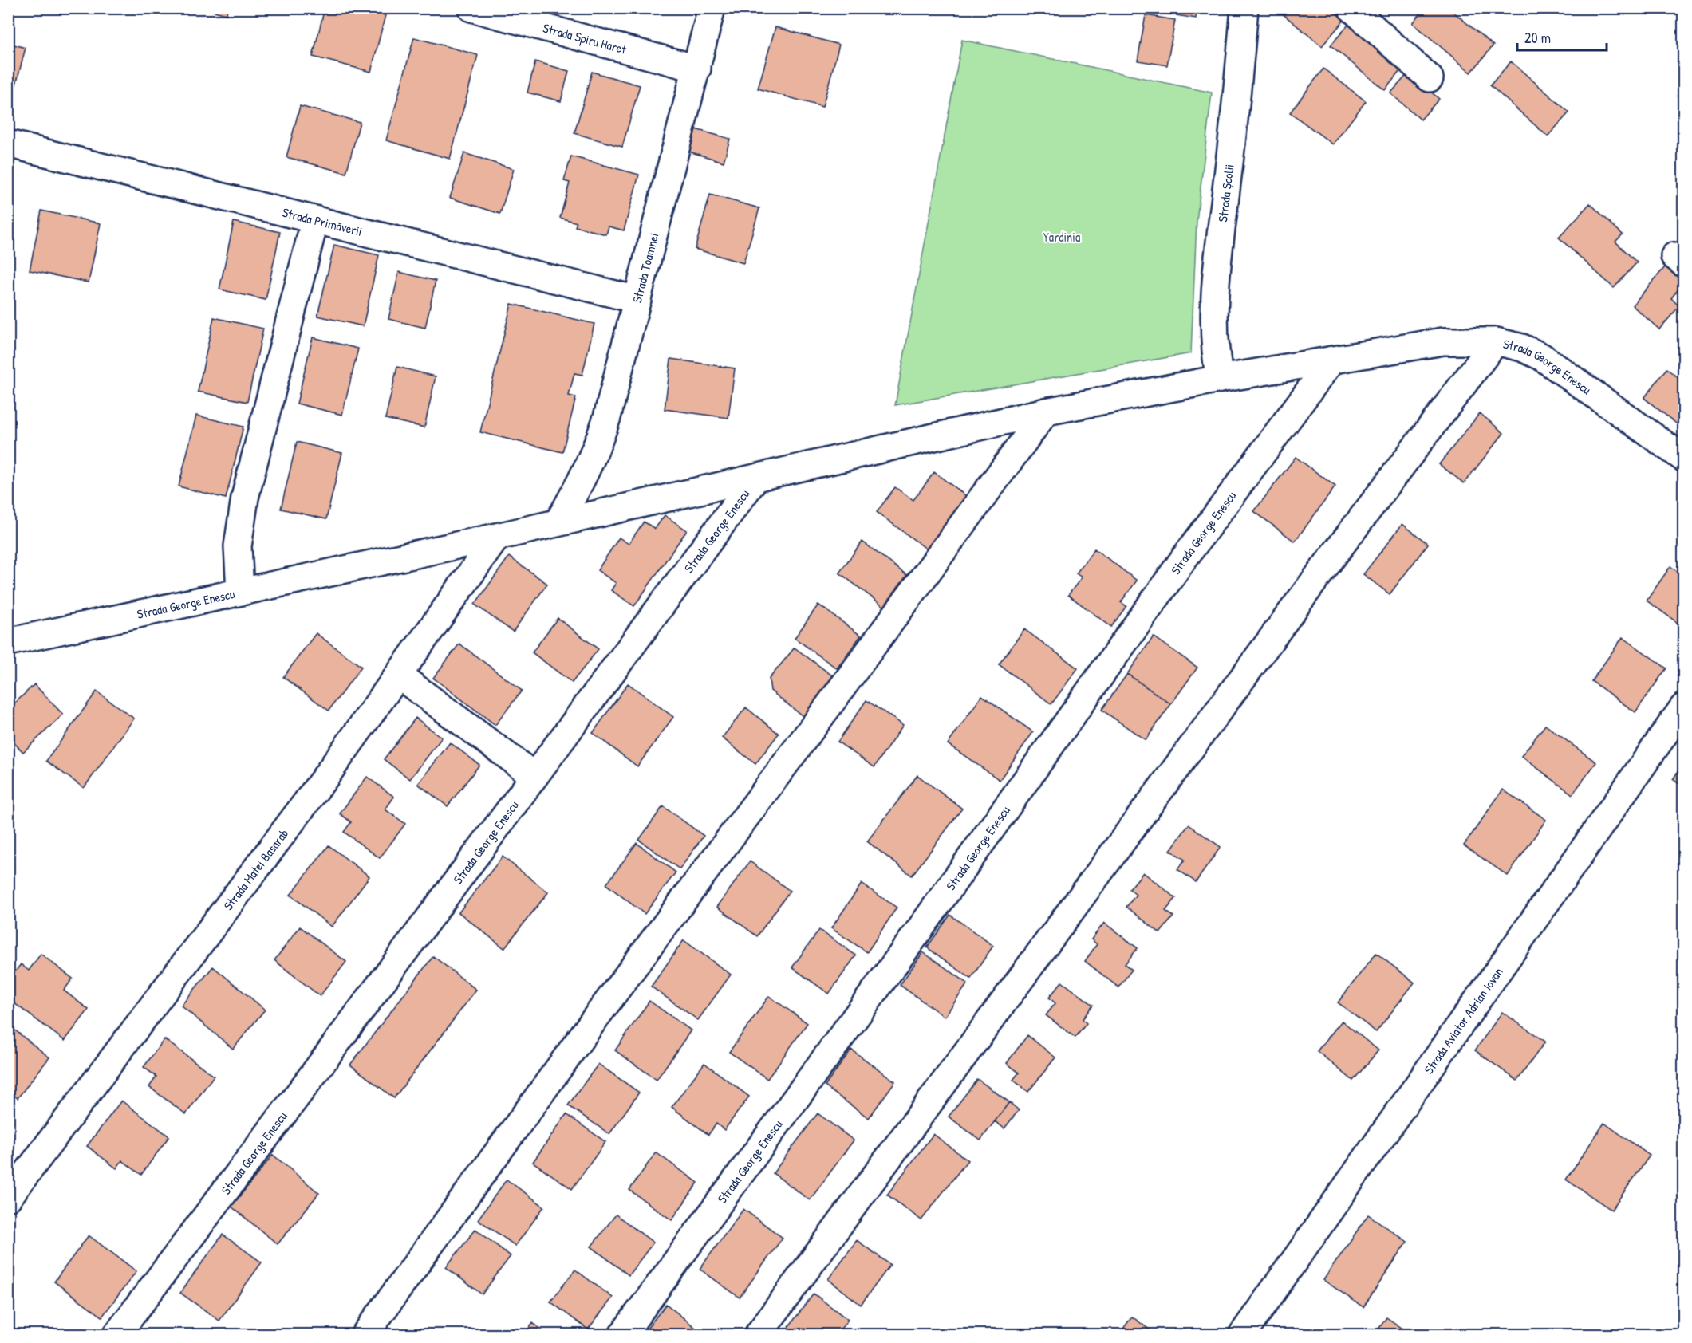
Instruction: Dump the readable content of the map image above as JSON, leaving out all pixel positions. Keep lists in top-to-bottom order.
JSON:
{
  "streets": {
    "street": [
      "Strada Spiru Haret",
      "Strada Școlii",
      "Strada Primăverii",
      "Strada Toamnei",
      "Strada George Enescu",
      "Strada Matei Basarab",
      "Strada Aviator Adrian Iovan"
    ]
  },
  "crossings": [
    ["Strada Spiru Haret", "Strada Toamnei"],
    ["Strada Școlii", "Strada George Enescu"],
    ["Strada Primăverii", "Strada Toamnei"],
    ["Strada Toamnei", "Strada George Enescu"],
    ["Strada George Enescu", "Strada Matei Basarab"]
  ],
  "parks": ["Yardinia"],
  "scale_bar": "20 m"
}
